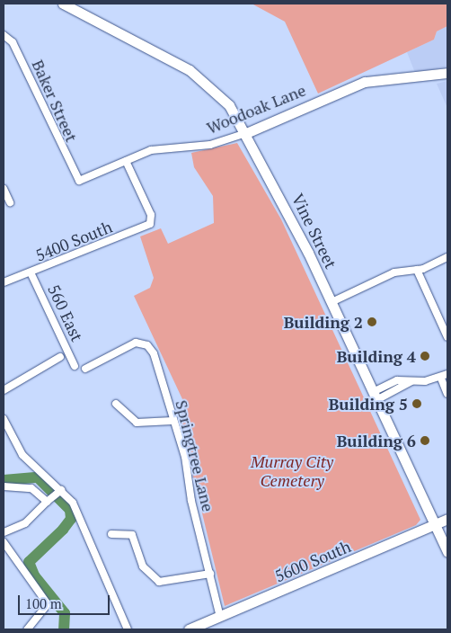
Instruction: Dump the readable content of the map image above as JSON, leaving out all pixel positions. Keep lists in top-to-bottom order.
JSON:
{
  "streets": {
    "main road": ["Woodoak Lane", "Vine Street", "5600 South"],
    "street": [
      "Baker Street",
      "5400 South",
      "560 East",
      "Springtree Lane"
    ]
  },
  "crossings": [
    ["Baker Street", "Woodoak Lane"],
    ["Woodoak Lane", "Vine Street"],
    ["Woodoak Lane", "5400 South"],
    ["Vine Street", "5600 South"],
    ["5400 South", "560 East"],
    ["Springtree Lane", "5600 South"]
  ],
  "parks": ["Murray City Cemetery"],
  "places": [
    "Building 2",
    "Building 4",
    "Building 5",
    "Building 6"
  ],
  "scale_bar": "100 m"
}
